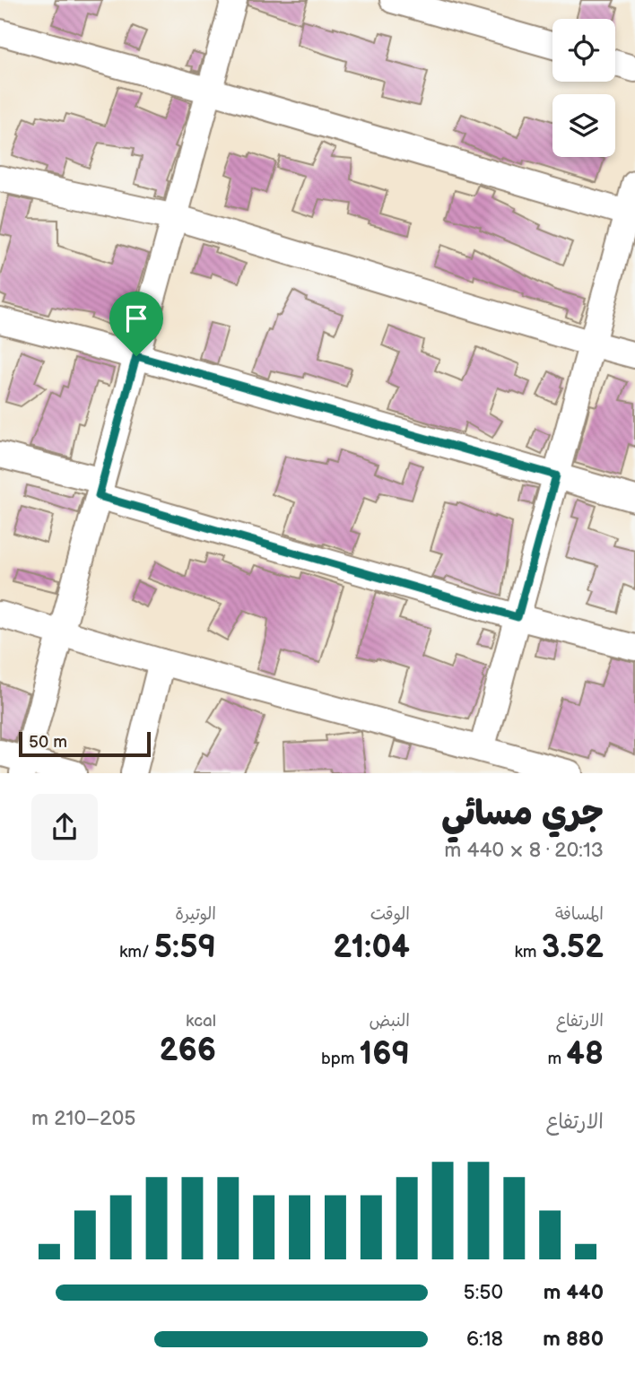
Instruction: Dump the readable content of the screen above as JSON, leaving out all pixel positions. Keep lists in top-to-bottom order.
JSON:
{
  "scale_bar": "50 m",
  "page": {
    "scale": "50 m",
    "heading": ["جري مسائي", "20:13 · 8 × 440 m"],
    "stats": [
      ["المسافة", "3.52 km"],
      ["الوقت", "21:04"],
      ["الوتيرة", "5:59 /km"],
      ["الارتفاع", "48 m"],
      ["النبض", "169 bpm"],
      ["kcal", "266"]
    ],
    "chart": ["الارتفاع", "205–210 m"],
    "list": [
      {
        "name": "440 m",
        "note": "5:50"
      },
      {
        "name": "880 m",
        "note": "6:18"
      }
    ]
  }
}
